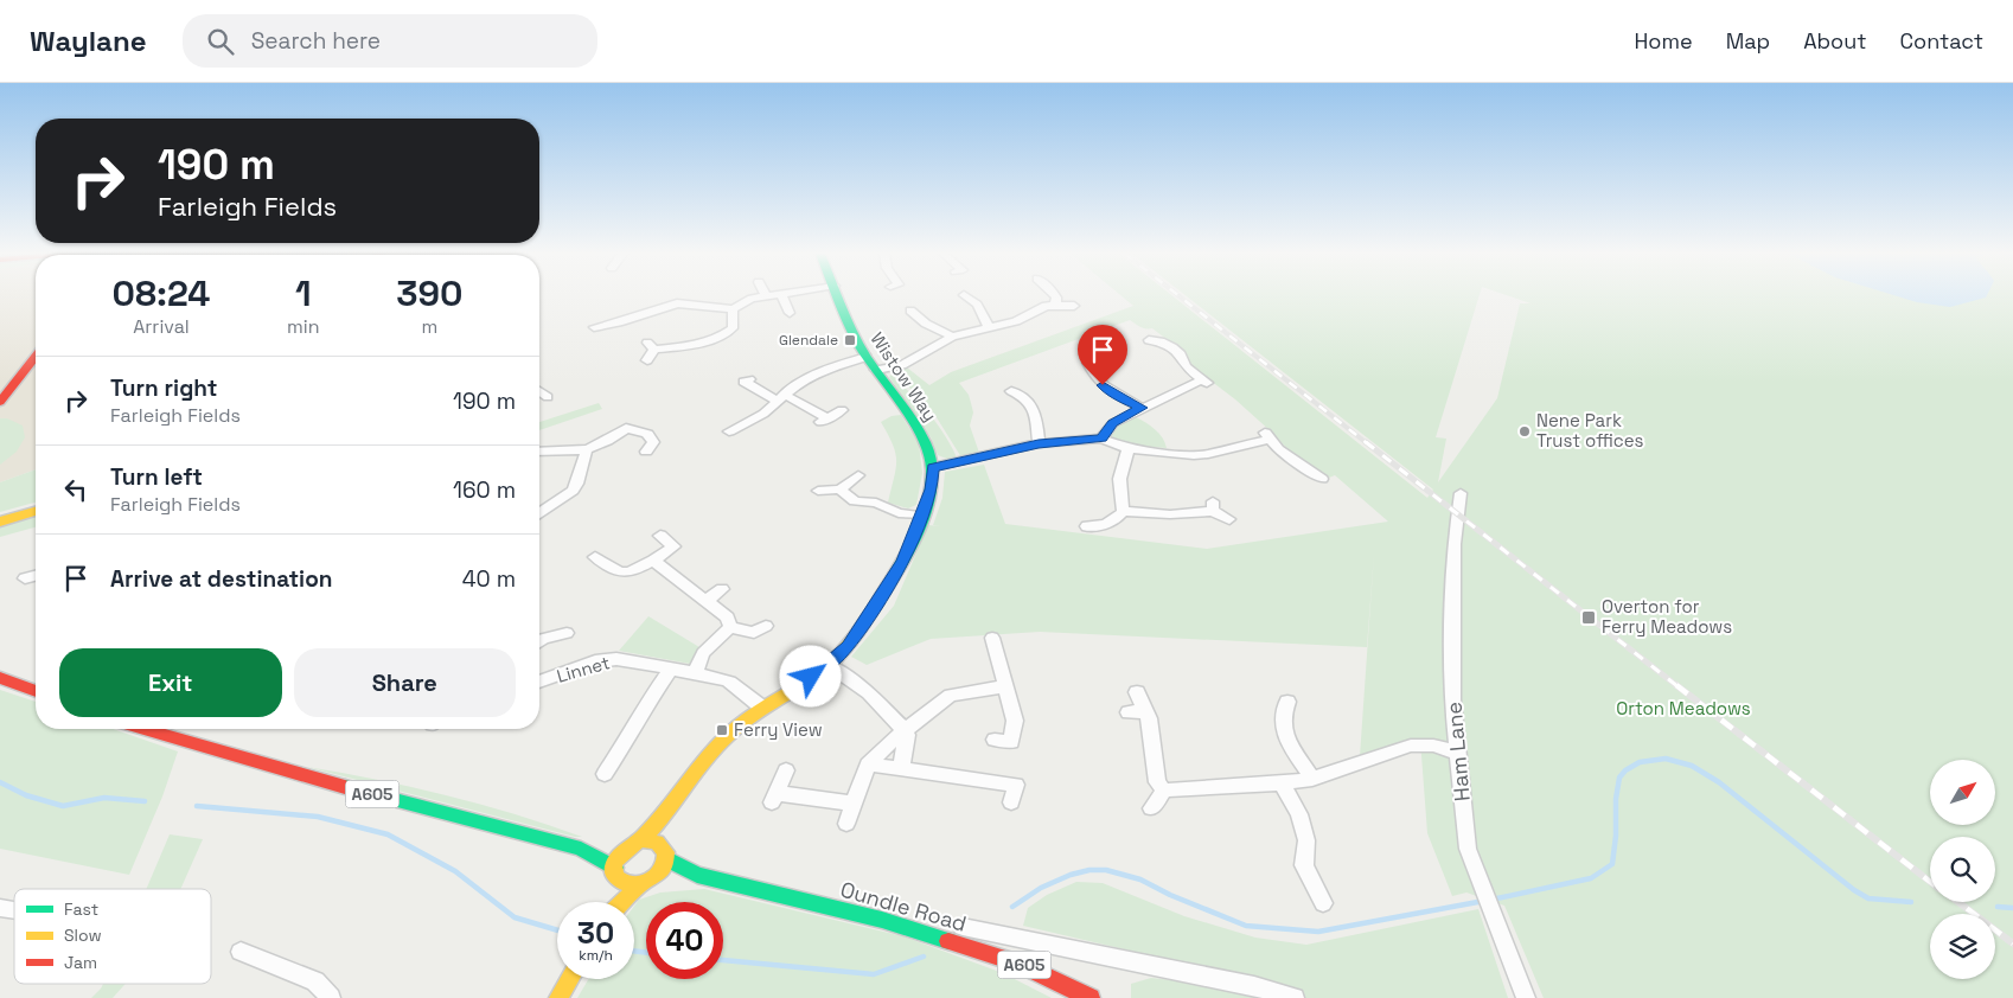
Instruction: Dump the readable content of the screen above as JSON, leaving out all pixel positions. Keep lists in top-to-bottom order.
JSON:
{
  "streets": {
    "street": [
      "Wistow Way",
      "Linnet",
      "Ham Lane",
      "A605",
      "Oundle Road"
    ]
  },
  "crossings": [
    ["Wistow Way", "Linnet"],
    ["Wistow Way", "A605"],
    ["Wistow Way", "Oundle Road"],
    ["A605", "Oundle Road"]
  ],
  "parks": ["Orton Meadows"],
  "places": {
    "transit": ["Glendale", "Overton for Ferry Meadows", "Ferry View"],
    "other": ["Nene Park Trust offices"]
  },
  "legend": ["Fast", "Slow", "Jam"],
  "north": "top right",
  "page": {
    "header": "Waylane",
    "search": "Search here",
    "nav": [
      "Home",
      "Map",
      "About",
      "Contact"
    ],
    "turn": ["190 m", "Farleigh Fields"],
    "eta": [
      "08:24",
      "Arrival",
      "1",
      "min",
      "390",
      "m"
    ],
    "list": [
      {
        "name": "Turn right",
        "note": "Farleigh Fields",
        "value": "190 m"
      },
      {
        "name": "Turn left",
        "note": "Farleigh Fields",
        "value": "160 m"
      },
      {
        "name": "Arrive at destination",
        "value": "40 m"
      }
    ],
    "buttons": ["Exit", "Share"],
    "speed": "30 km/h",
    "limit": "40"
  }
}
